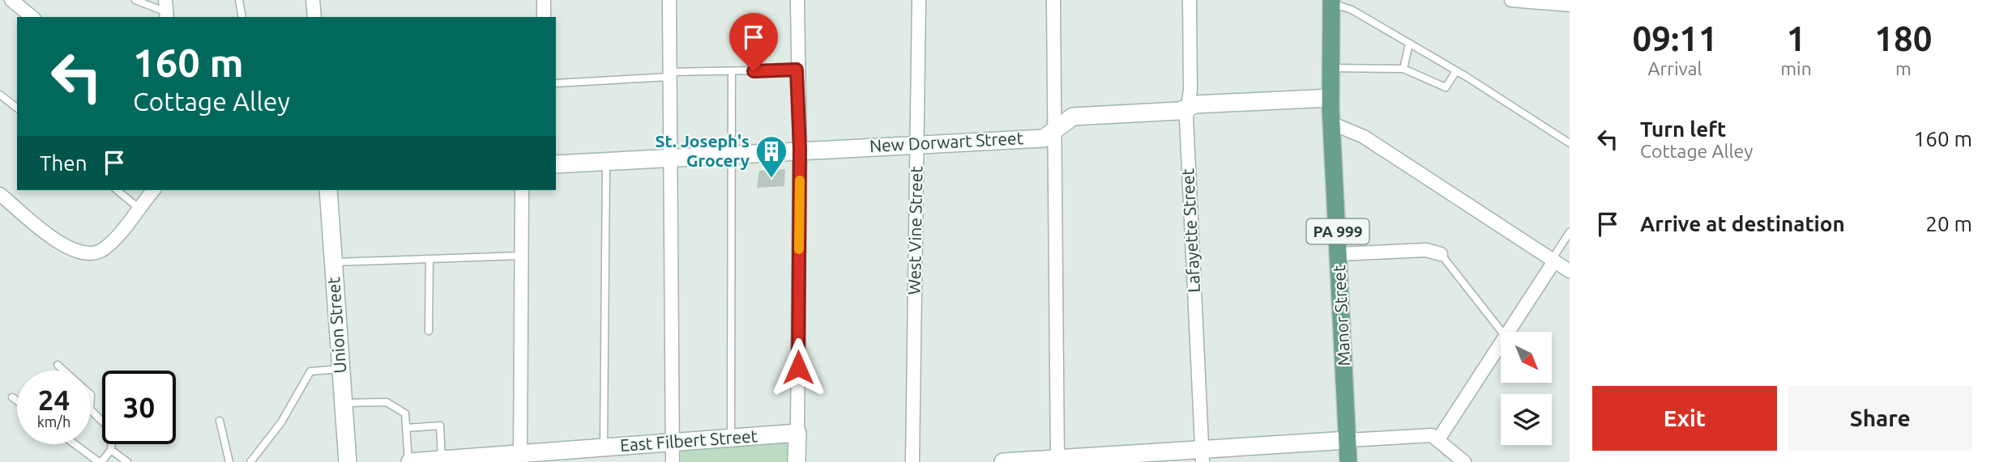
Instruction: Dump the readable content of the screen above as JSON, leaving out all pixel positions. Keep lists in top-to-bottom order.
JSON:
{
  "streets": {
    "main road": ["PA 999", "Manor Street"],
    "street": [
      "New Dorwart Street",
      "West Vine Street",
      "Lafayette Street",
      "Union Street",
      "East Filbert Street"
    ]
  },
  "crossings": [
    ["New Dorwart Street", "West Vine Street"],
    ["New Dorwart Street", "Lafayette Street"],
    ["New Dorwart Street", "Manor Street"]
  ],
  "places": {
    "building": ["St. Joseph's Grocery"]
  },
  "north": "bottom right",
  "page": {
    "eta": [
      "09:11",
      "Arrival",
      "1",
      "min",
      "180",
      "m"
    ],
    "turn": ["160 m", "Cottage Alley"],
    "list": [
      {
        "name": "Turn left",
        "note": "Cottage Alley",
        "value": "160 m"
      },
      {
        "name": "Arrive at destination",
        "value": "20 m"
      }
    ],
    "then": "Then",
    "speed": "24 km/h",
    "limit": "30",
    "buttons": ["Exit", "Share"]
  }
}
